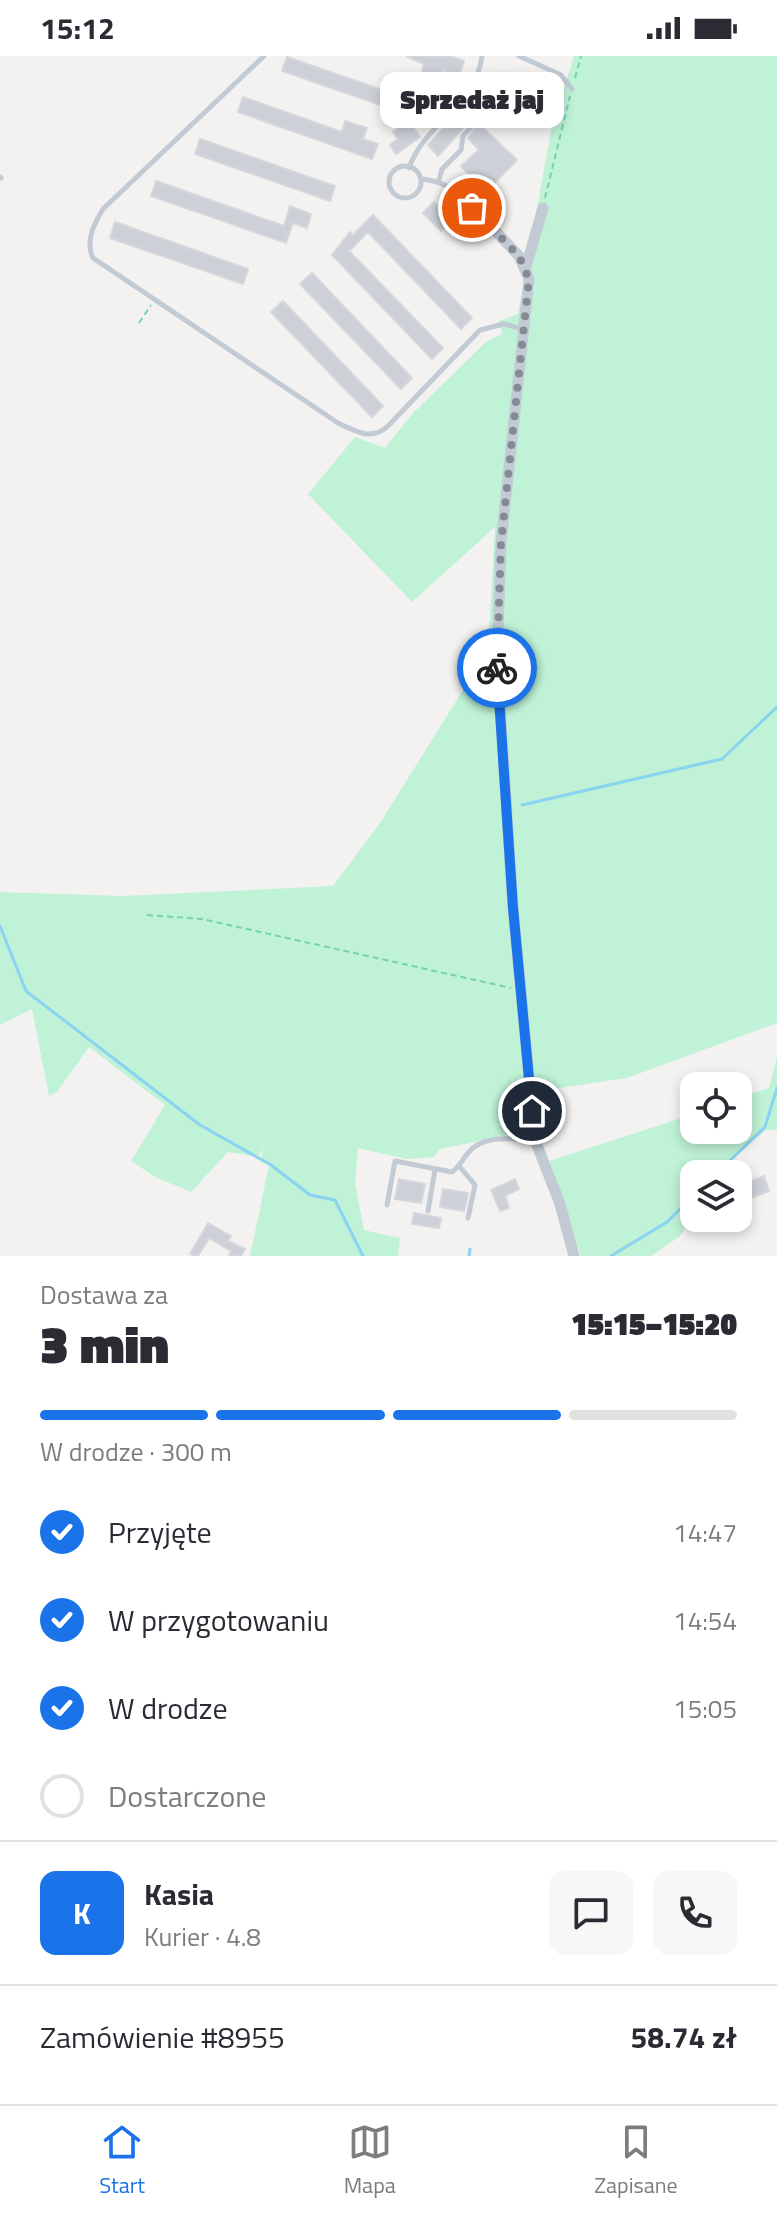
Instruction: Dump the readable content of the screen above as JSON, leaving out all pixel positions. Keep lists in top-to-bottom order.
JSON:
{
  "places": ["Sprzedaż jaj"],
  "page": {
    "status": "15:12",
    "bubble": "Sprzedaż jaj",
    "heading": ["3 min", "Dostawa za", "15:15–15:20"],
    "panel": [
      "Kasia",
      "Kurier · 4.8",
      "Zamówienie #8955",
      "58.74 zł"
    ],
    "bar": "W drodze · 300 m",
    "list": [
      ["Przyjęte", "14:47"],
      ["W przygotowaniu", "14:54"],
      ["W drodze", "15:05"],
      "Dostarczone"
    ],
    "round": "K",
    "tabs": ["Start", "Mapa", "Zapisane"]
  }
}
